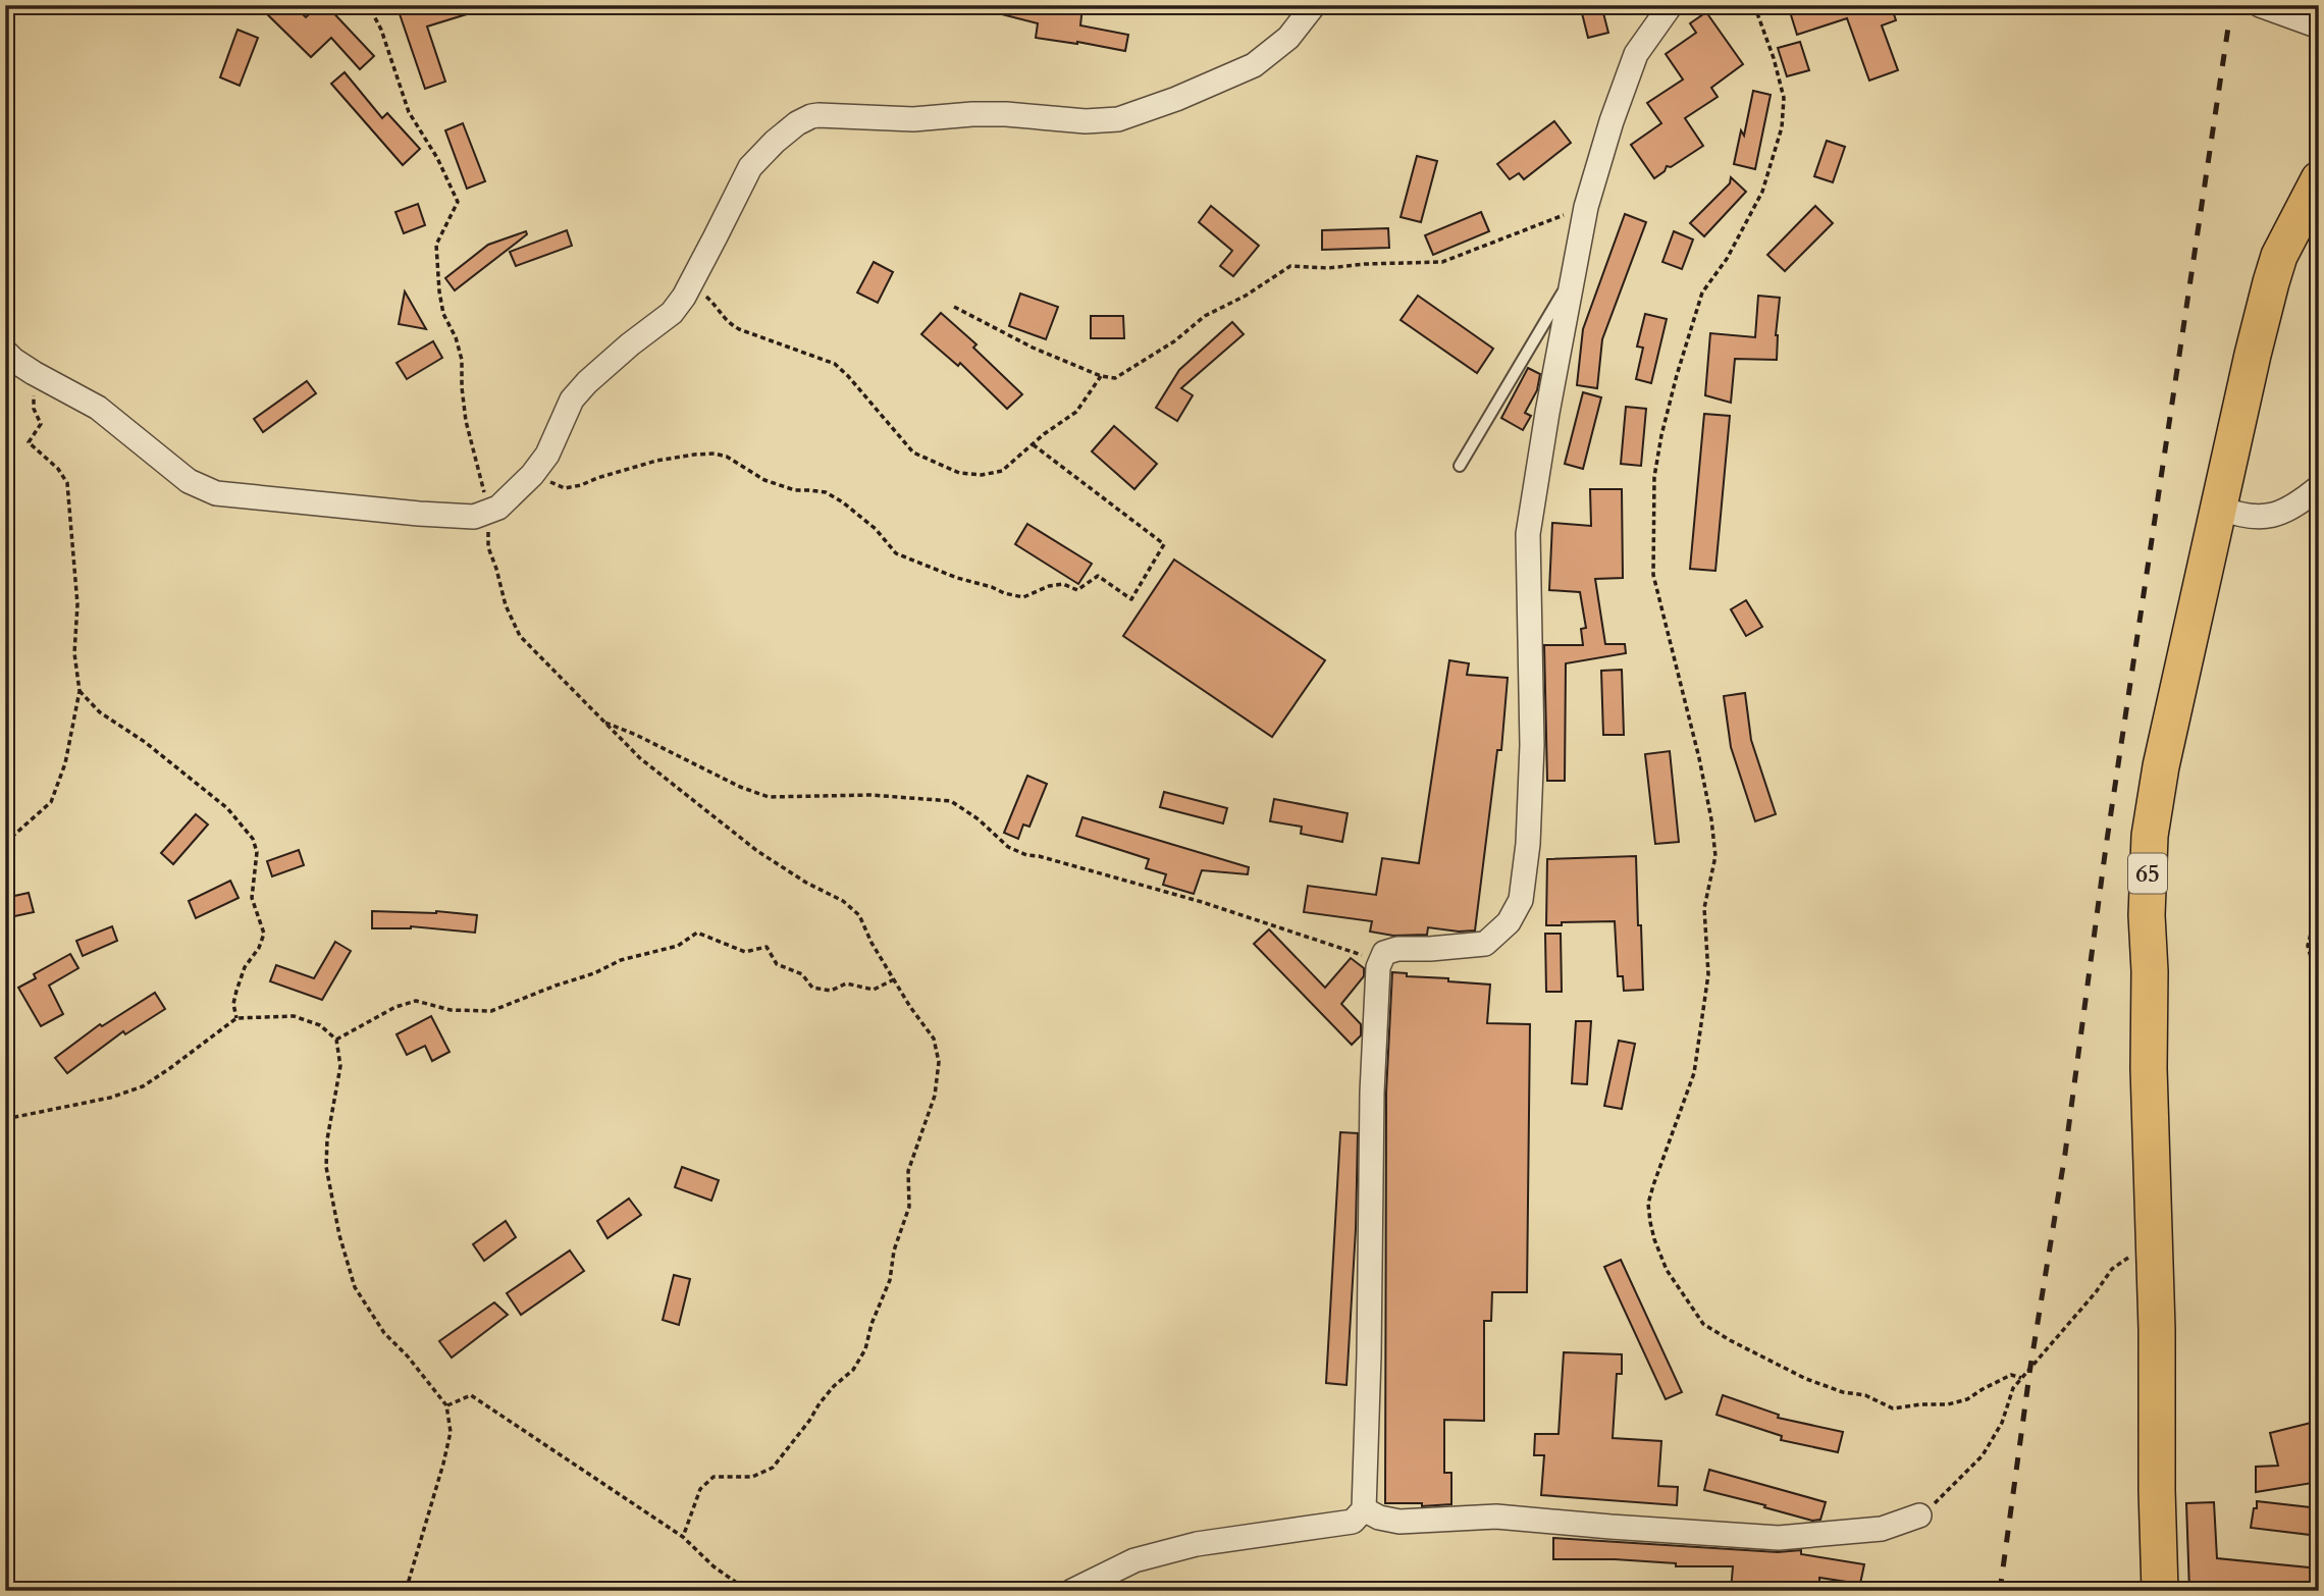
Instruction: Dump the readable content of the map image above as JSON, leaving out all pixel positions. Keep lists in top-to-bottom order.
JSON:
{
  "streets": {
    "main road": ["65"]
  }
}
